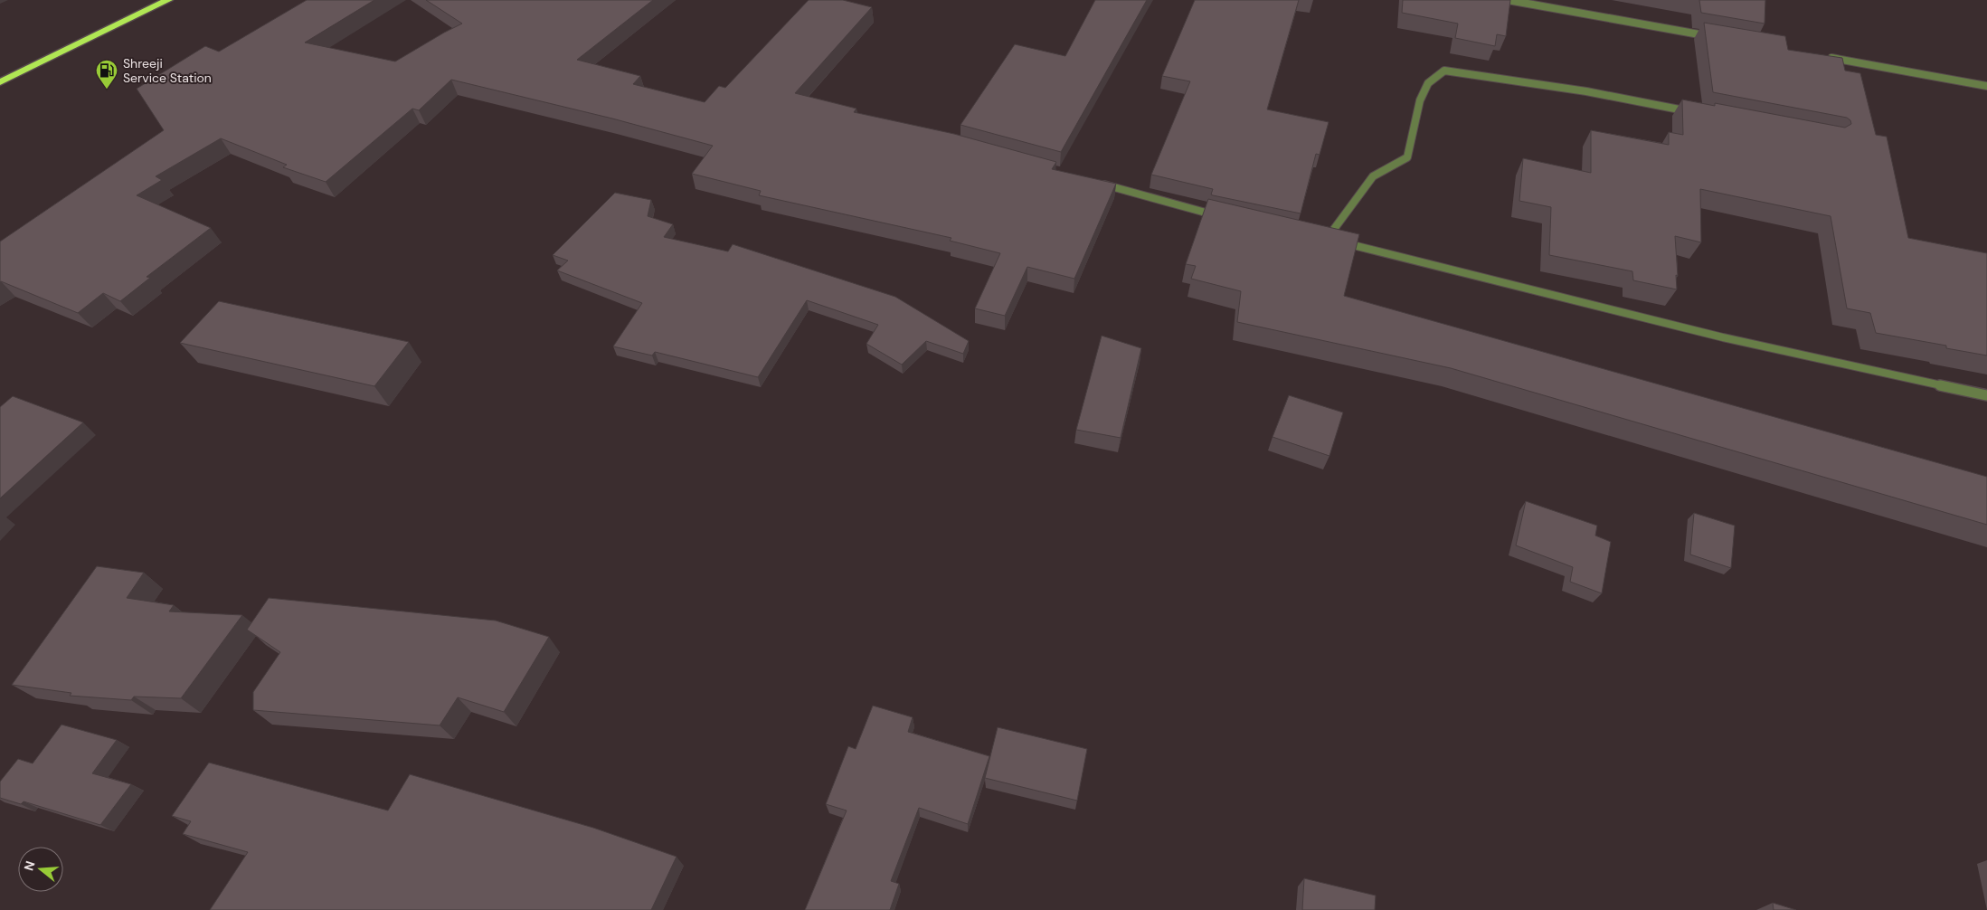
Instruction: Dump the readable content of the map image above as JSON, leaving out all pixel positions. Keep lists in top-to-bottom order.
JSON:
{
  "places": {
    "fuel station": ["Shreeji Service Station"]
  },
  "north": "left"
}
